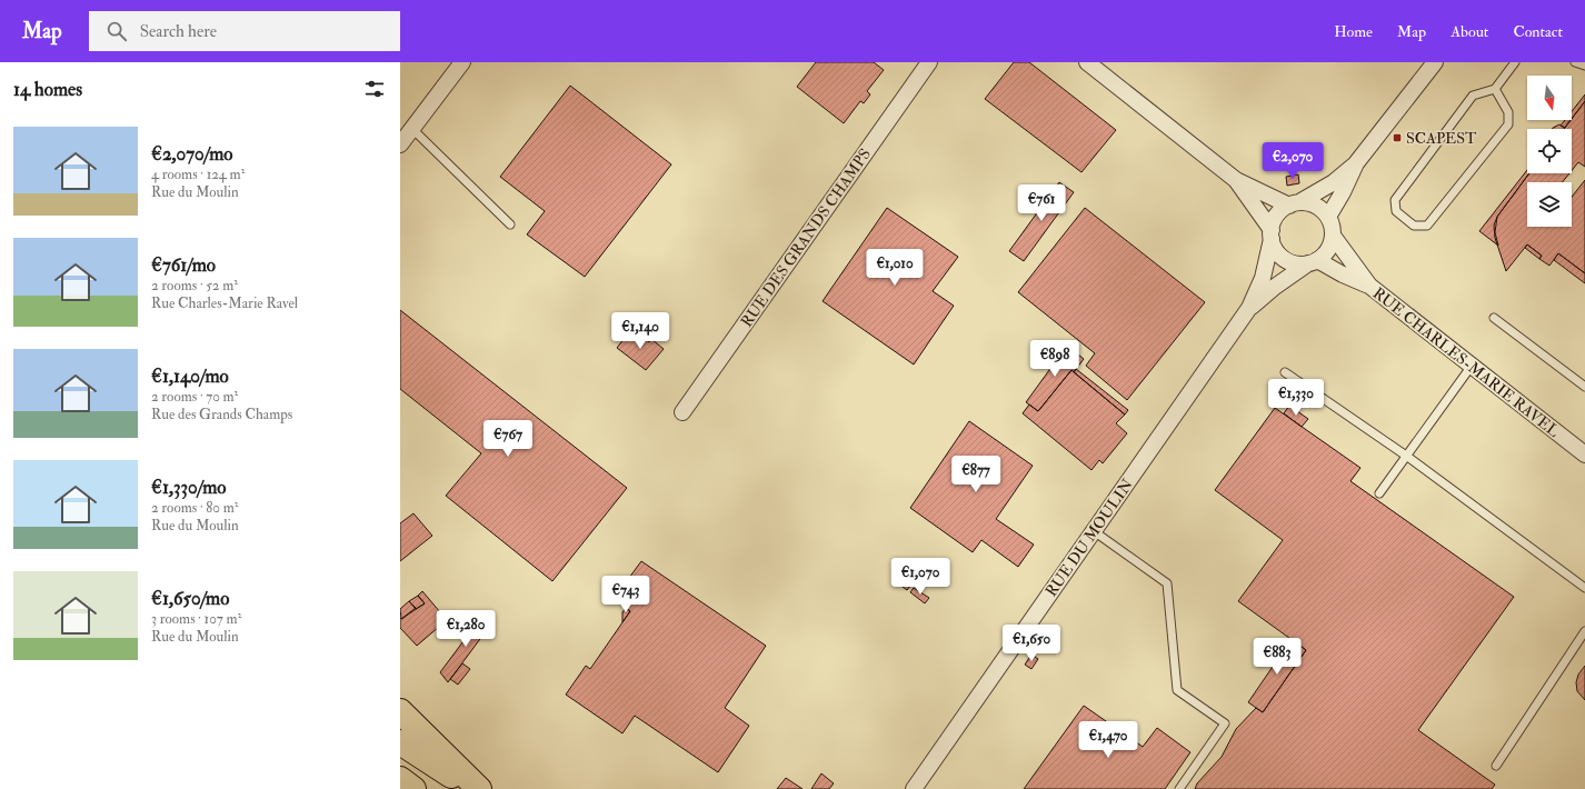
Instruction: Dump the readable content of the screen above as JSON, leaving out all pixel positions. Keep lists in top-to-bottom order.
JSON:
{
  "streets": {
    "street": ["RUE DES GRANDS CHAMPS", "RUE CHARLES-MARIE RAVEL", "RUE DU MOULIN"]
  },
  "crossings": [
    ["RUE CHARLES-MARIE RAVEL", "RUE DU MOULIN"]
  ],
  "places": {
    "transit": ["SCAPEST"]
  },
  "north": "bottom",
  "page": {
    "header": "Map",
    "search": "Search here",
    "nav": [
      "Home",
      "Map",
      "About",
      "Contact"
    ],
    "heading": "14 homes",
    "list": [
      {
        "name": "€2,070/mo",
        "note": "4 rooms · 124 m² · Rue du Moulin"
      },
      {
        "name": "€761/mo",
        "note": "2 rooms · 52 m² · Rue Charles-Marie Ravel"
      },
      {
        "name": "€1,140/mo",
        "note": "2 rooms · 70 m² · Rue des Grands Champs"
      },
      {
        "name": "€1,330/mo",
        "note": "2 rooms · 80 m² · Rue du Moulin"
      },
      {
        "name": "€1,650/mo",
        "note": "3 rooms · 107 m² · Rue du Moulin"
      }
    ],
    "price": [
      "€2,070",
      "€761",
      "€1,010",
      "€1,140",
      "€898",
      "€1,330",
      "€767",
      "€877",
      "€1,070",
      "€743",
      "€1,280",
      "€1,650",
      "€883",
      "€1,470"
    ]
  }
}
